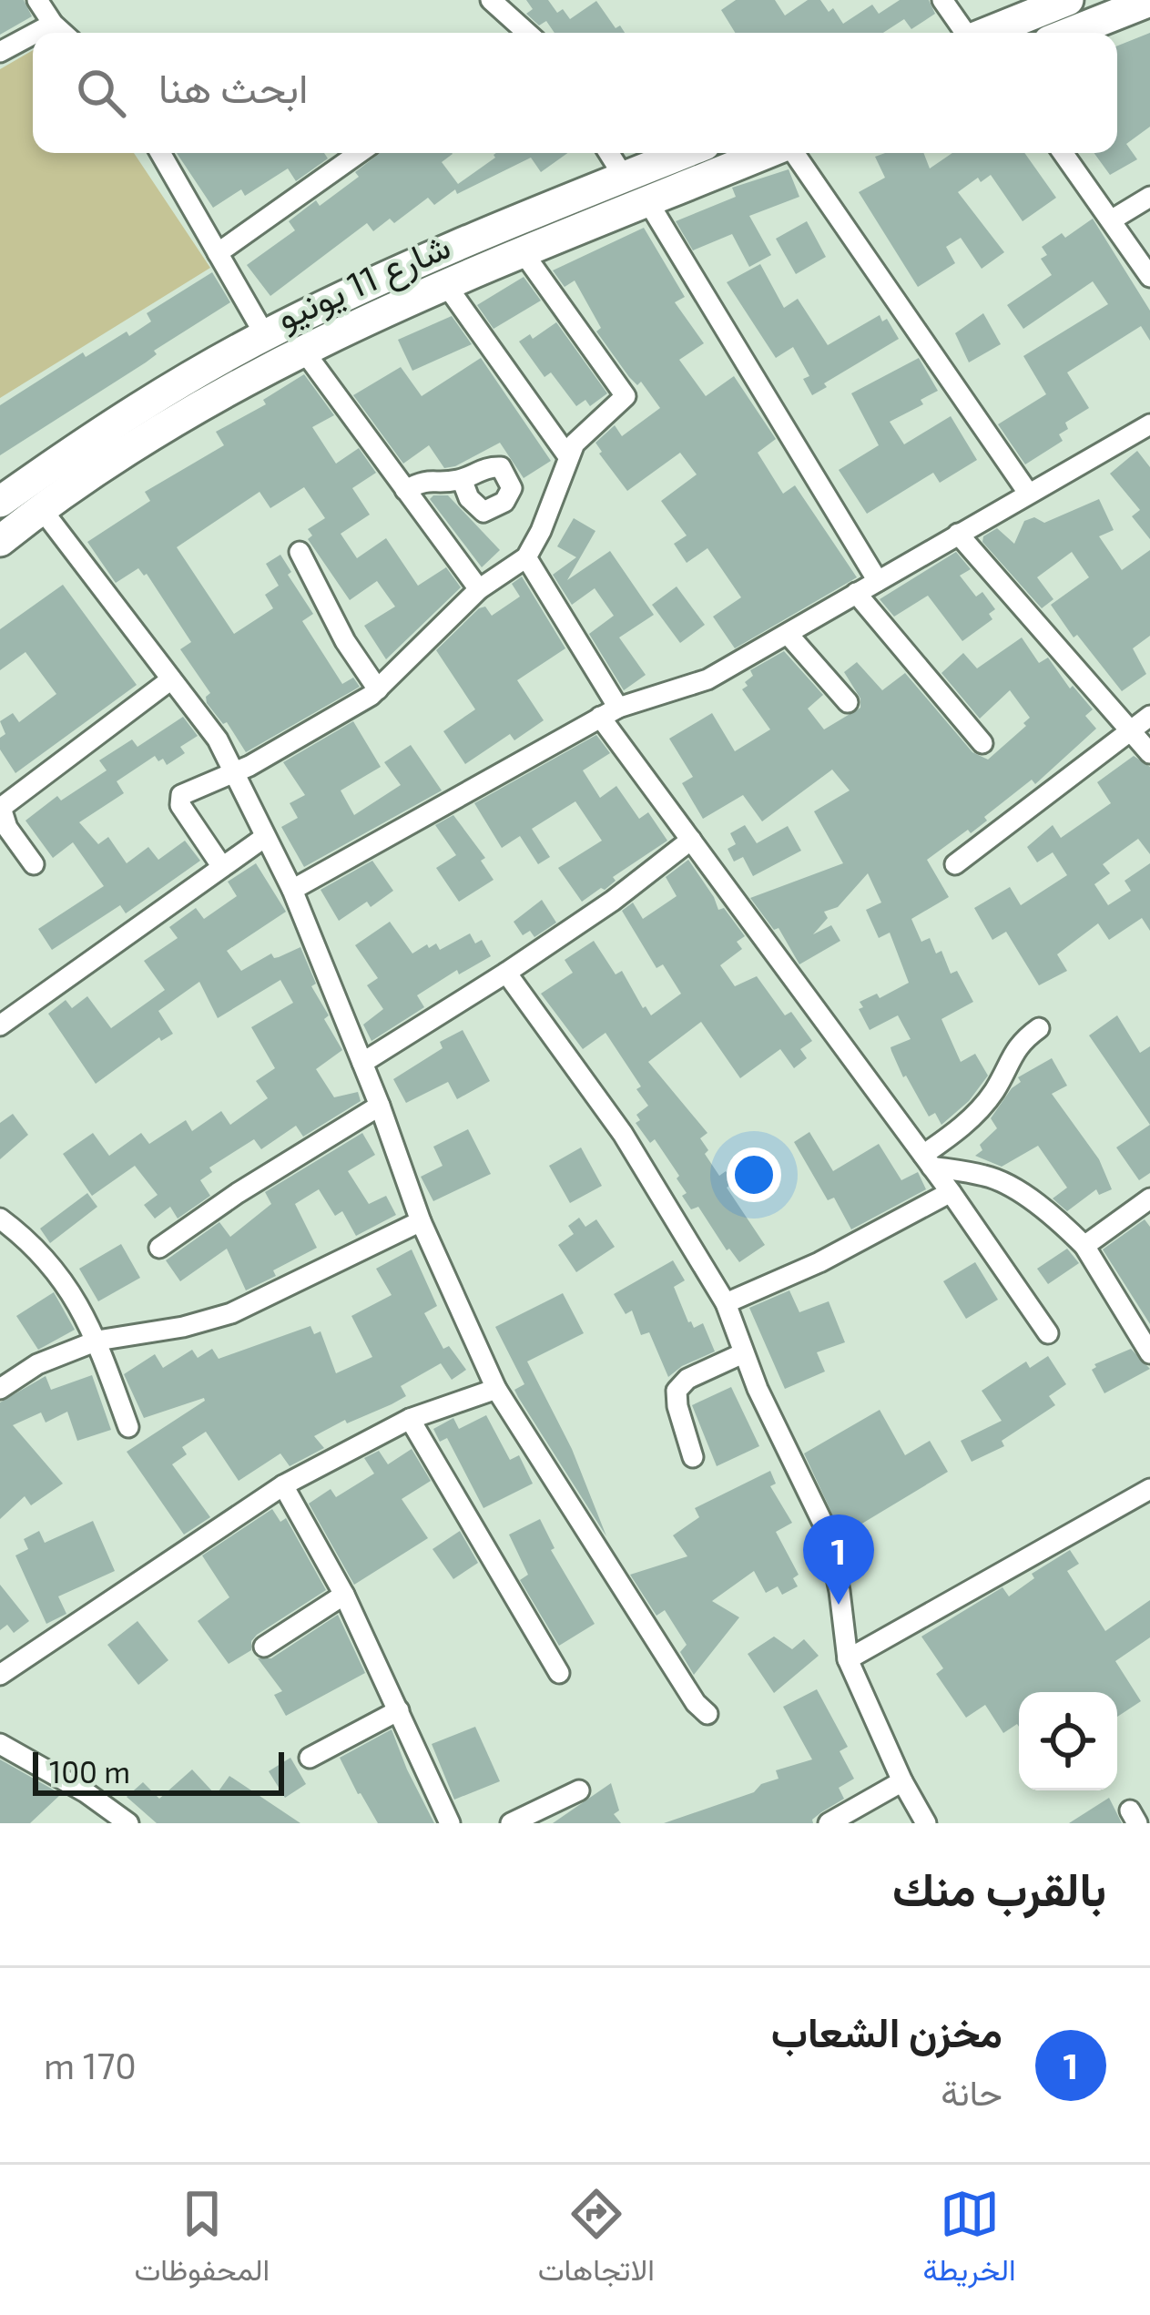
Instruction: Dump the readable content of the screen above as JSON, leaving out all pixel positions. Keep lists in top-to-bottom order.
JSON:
{
  "streets": {
    "highway": ["شارع 11 يونيو"]
  },
  "scale_bar": "100 m",
  "page": {
    "search": "ابحث هنا",
    "pins": "1",
    "scale": "100 m",
    "heading": "بالقرب منك",
    "list": [
      {
        "mark": "1",
        "name": "مخزن الشعاب",
        "note": "حانة",
        "value": "170 m"
      }
    ],
    "nav": ["الخريطة", "الاتجاهات", "المحفوظات"]
  }
}
